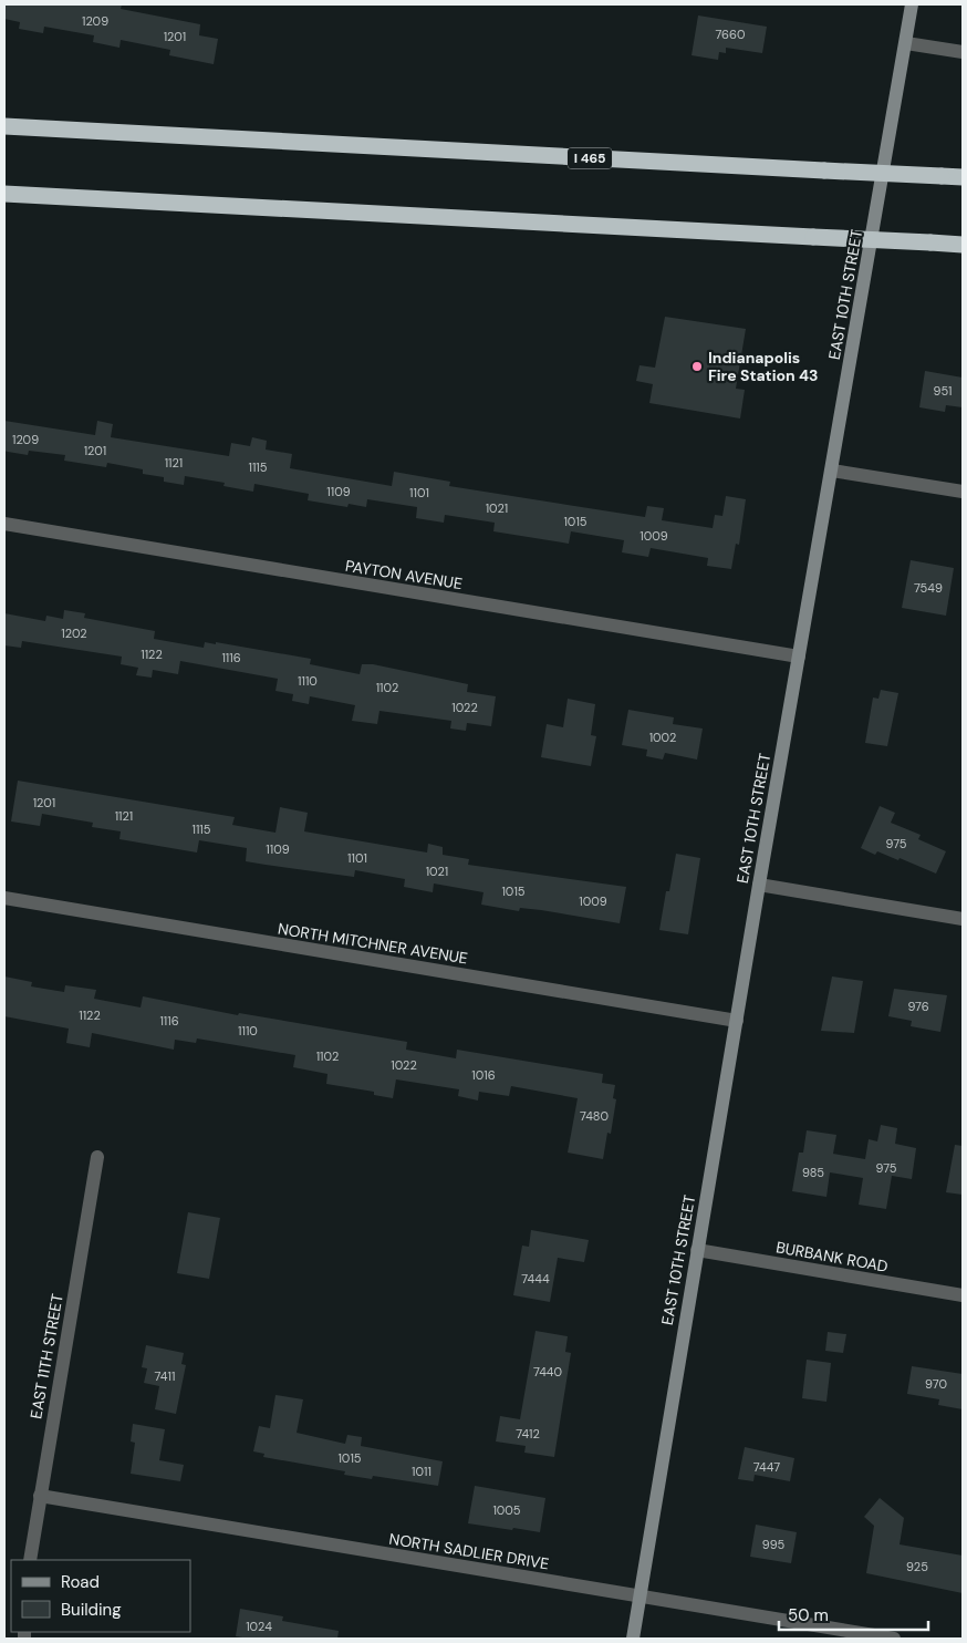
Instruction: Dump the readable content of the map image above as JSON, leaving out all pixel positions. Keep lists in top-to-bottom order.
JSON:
{
  "streets": {
    "highway": ["I 465"],
    "main road": ["EAST 10TH STREET"],
    "street": [
      "PAYTON AVENUE",
      "NORTH MITCHNER AVENUE",
      "BURBANK ROAD",
      "EAST 11TH STREET",
      "NORTH SADLIER DRIVE"
    ]
  },
  "crossings": [
    ["EAST 10TH STREET", "PAYTON AVENUE"],
    ["EAST 10TH STREET", "NORTH MITCHNER AVENUE"],
    ["EAST 10TH STREET", "BURBANK ROAD"],
    ["EAST 10TH STREET", "NORTH SADLIER DRIVE"],
    ["EAST 11TH STREET", "NORTH SADLIER DRIVE"]
  ],
  "places": ["Indianapolis Fire Station 43"],
  "house_numbers": [
    "1209",
    "7660",
    "1201",
    "951",
    "1209",
    "1201",
    "1121",
    "1115",
    "1109",
    "1101",
    "1021",
    "1015",
    "1009",
    "7549",
    "1202",
    "1122",
    "1116",
    "1110",
    "1102",
    "1022",
    "1002",
    "1201",
    "1121",
    "1115",
    "975",
    "1109",
    "1101",
    "1021",
    "1015",
    "1009",
    "976",
    "1122",
    "1116",
    "1110",
    "1102",
    "1022",
    "1016",
    "7480",
    "975",
    "985",
    "7444",
    "7440",
    "7411",
    "970",
    "7412",
    "1015",
    "7447",
    "1011",
    "1005",
    "995",
    "925",
    "1024"
  ],
  "legend": ["Road", "Building"],
  "scale_bar": "50 m"
}
